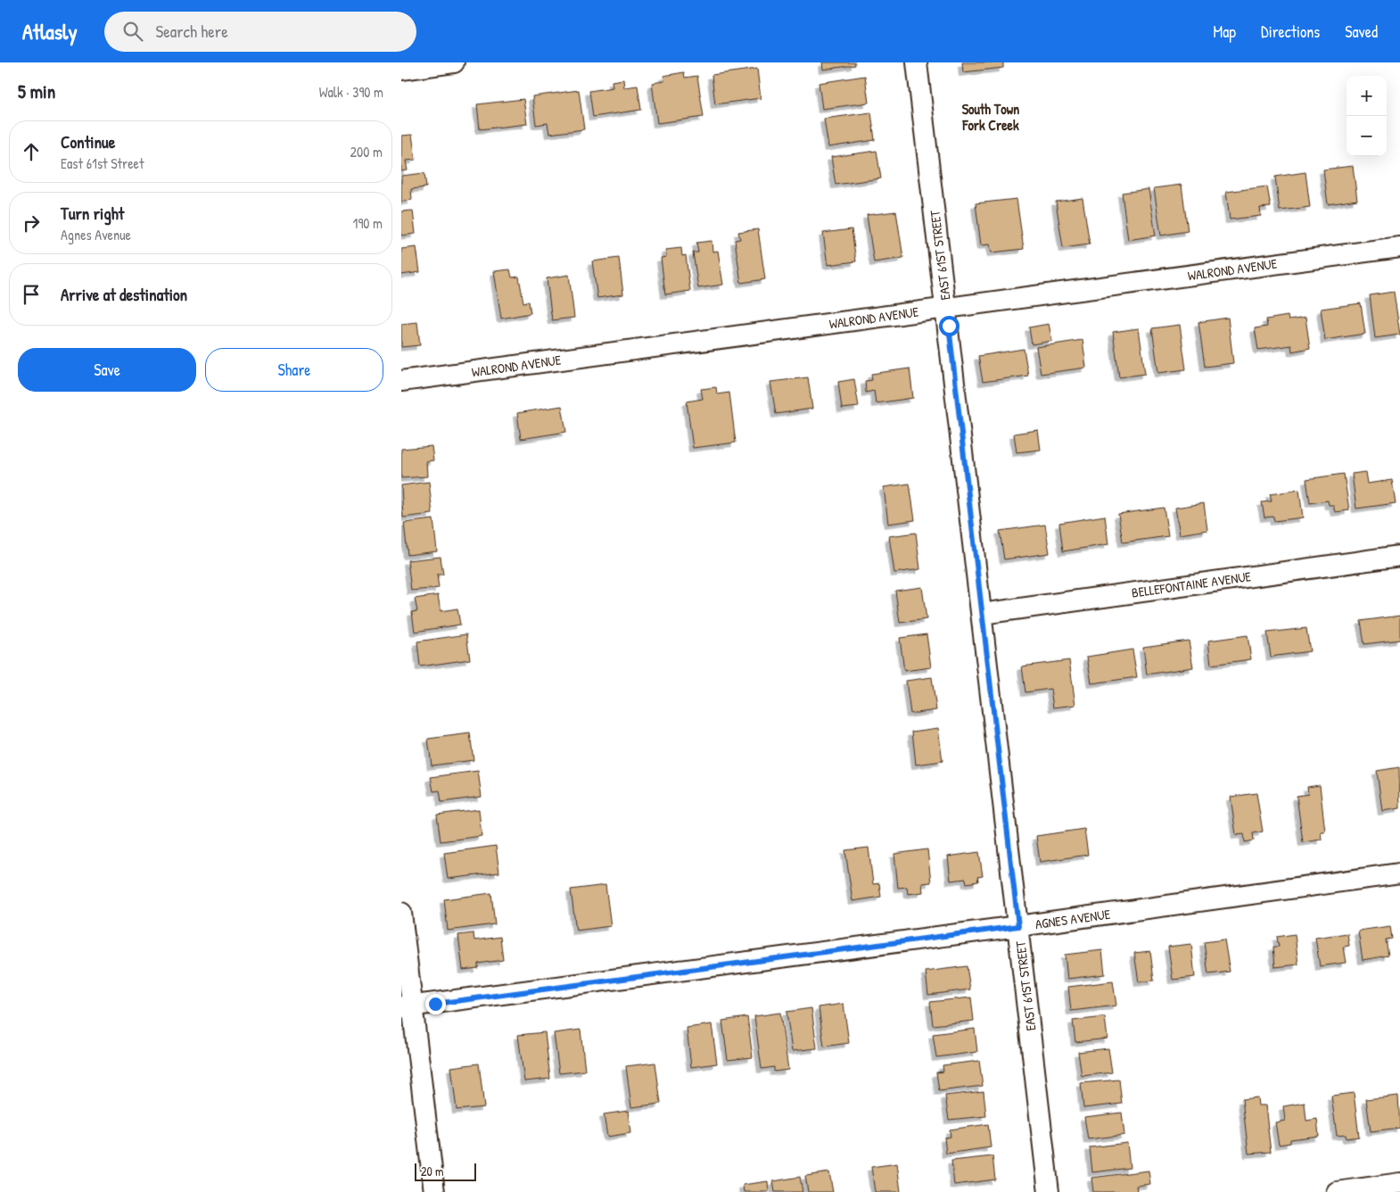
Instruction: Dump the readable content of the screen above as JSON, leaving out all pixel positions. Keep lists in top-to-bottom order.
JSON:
{
  "streets": {
    "street": [
      "EAST 61ST STREET",
      "WALROND AVENUE",
      "BELLEFONTAINE AVENUE",
      "AGNES AVENUE"
    ]
  },
  "crossings": [
    ["EAST 61ST STREET", "WALROND AVENUE"],
    ["EAST 61ST STREET", "BELLEFONTAINE AVENUE"],
    ["EAST 61ST STREET", "AGNES AVENUE"]
  ],
  "districts": ["South Town Fork Creek"],
  "scale_bar": "20 m",
  "page": {
    "header": "Atlasly",
    "search": "Search here",
    "nav": ["Map", "Directions", "Saved"],
    "heading": ["5 min", "Walk · 390 m"],
    "map_buttons": ["+", "−"],
    "list": [
      ["Continue", "East 61st Street", "200 m"],
      ["Turn right", "Agnes Avenue", "190 m"],
      "Arrive at destination"
    ],
    "buttons": ["Save", "Share"],
    "scale": "20 m"
  }
}
